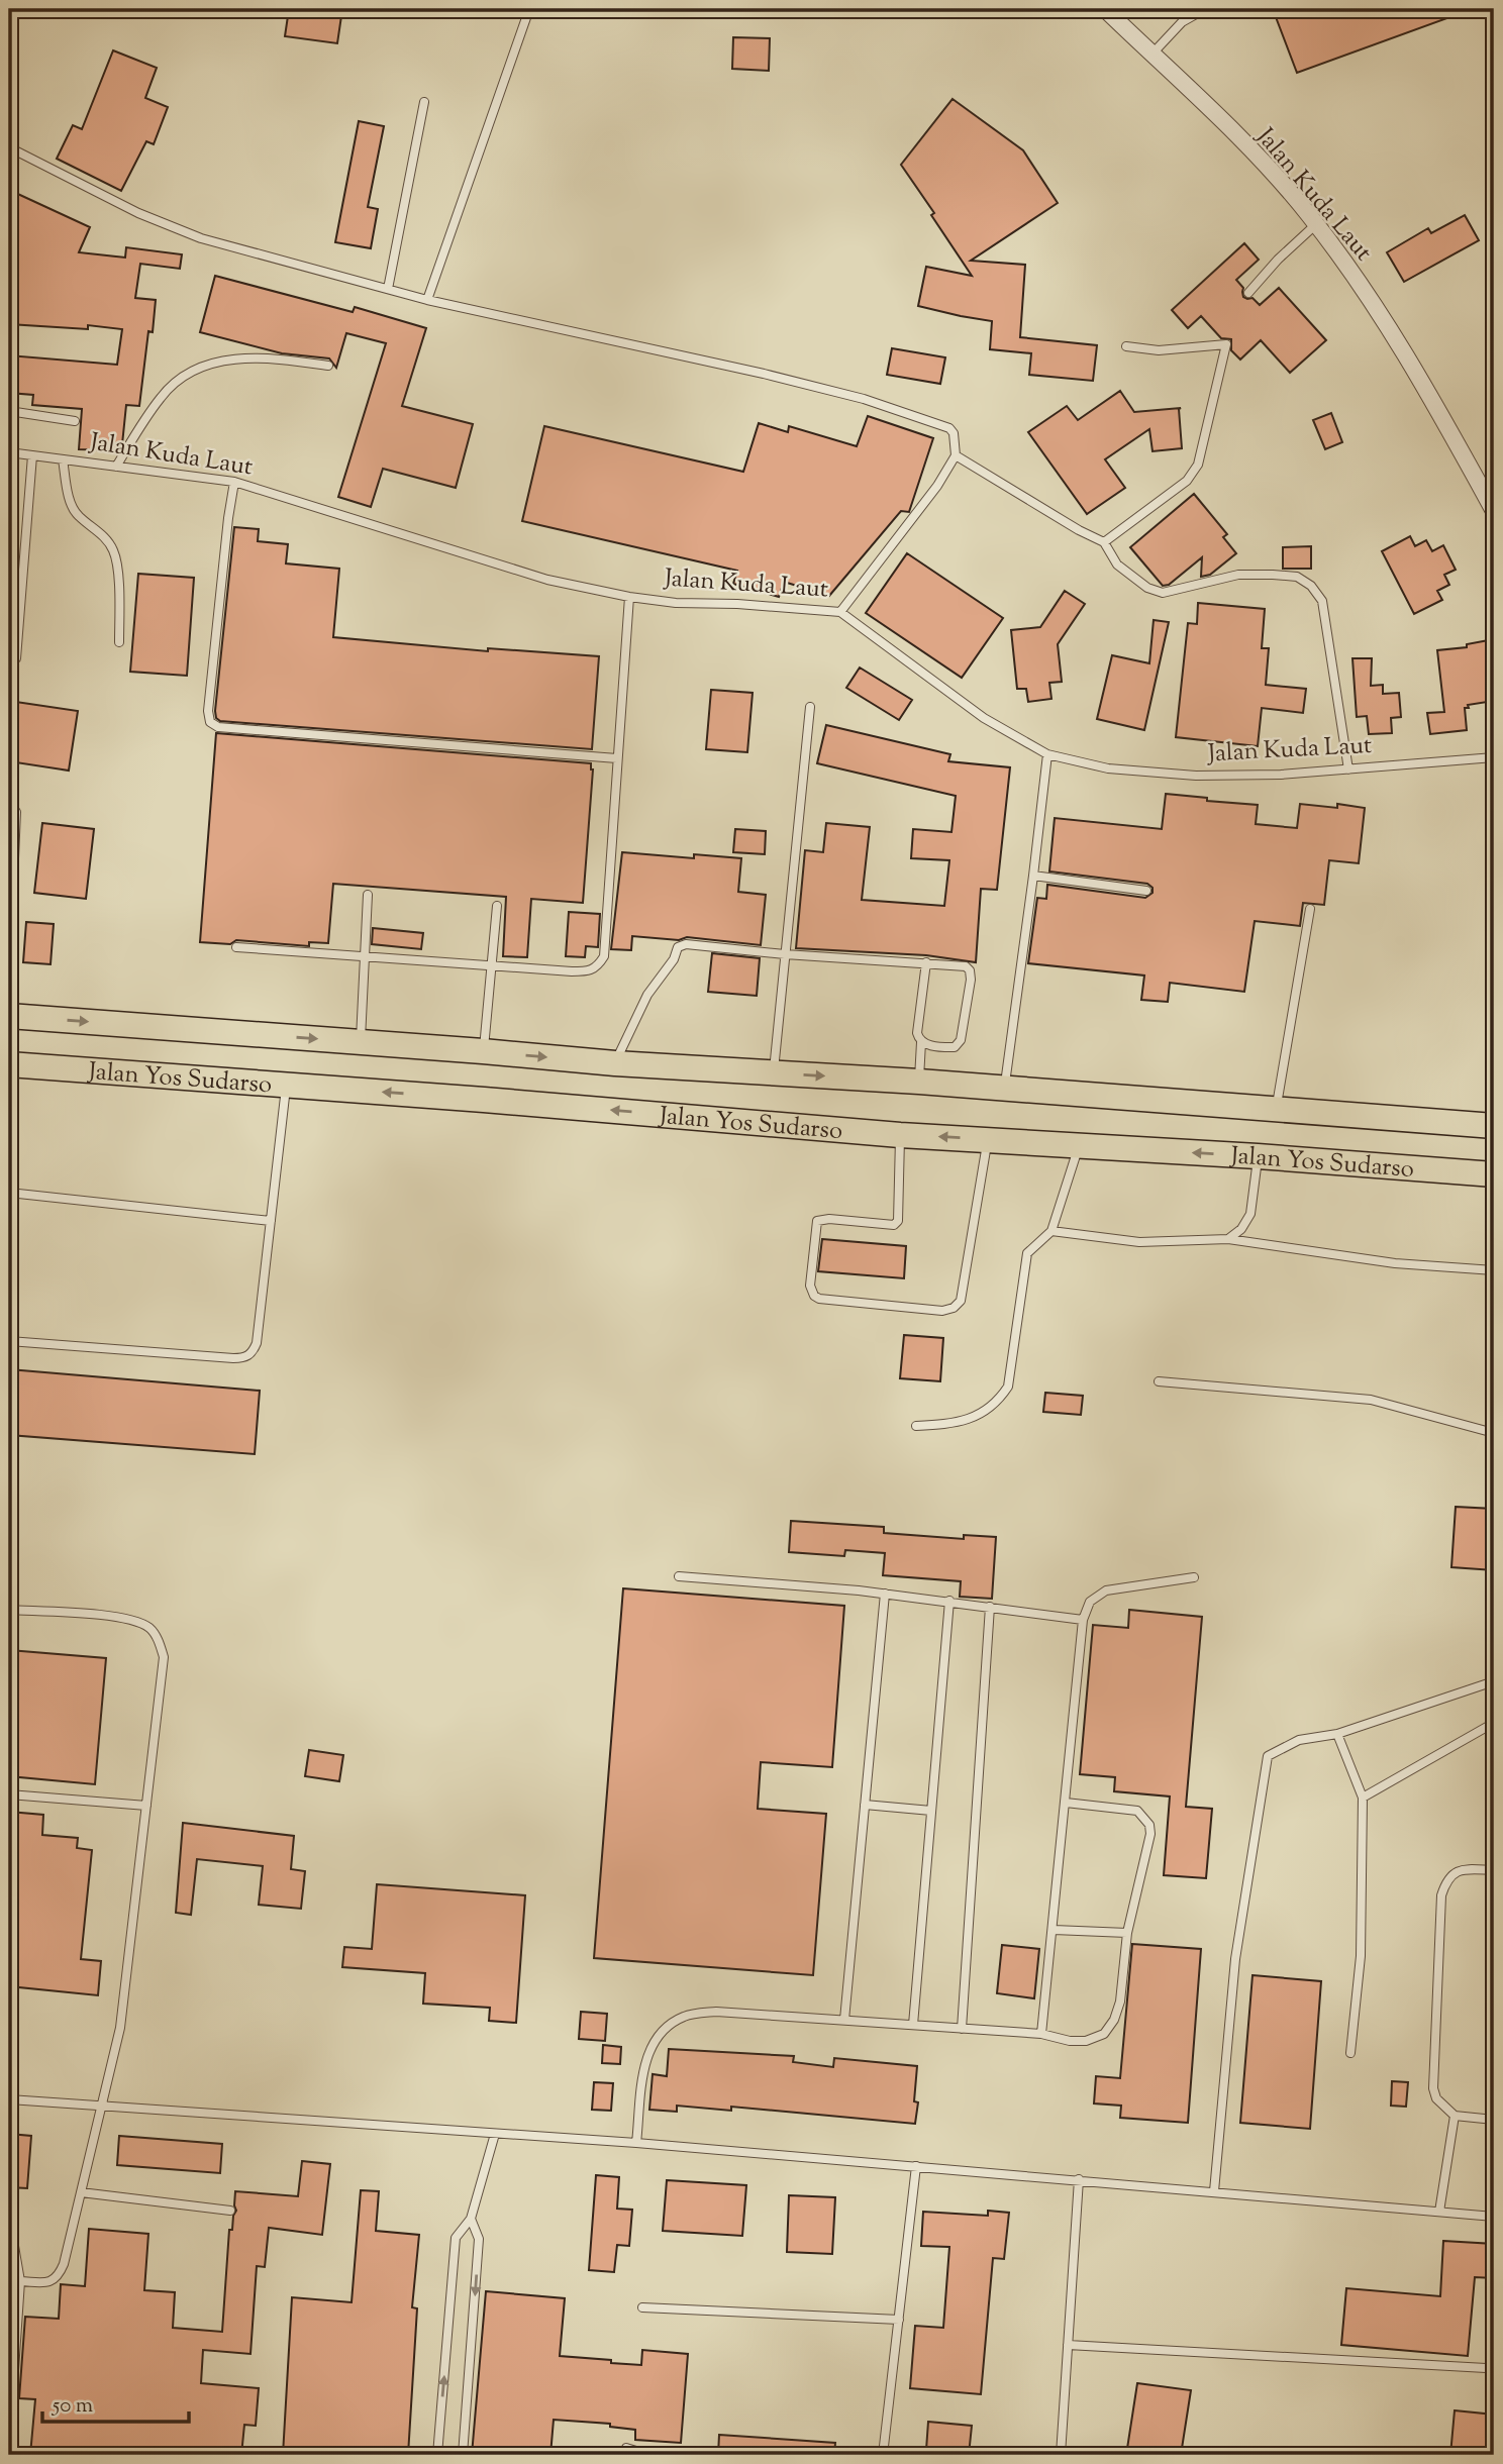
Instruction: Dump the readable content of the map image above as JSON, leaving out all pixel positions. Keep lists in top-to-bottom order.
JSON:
{
  "streets": {
    "main road": ["Jalan Yos Sudarso"],
    "street": ["Jalan Kuda Laut"]
  },
  "scale_bar": "50 m"
}
